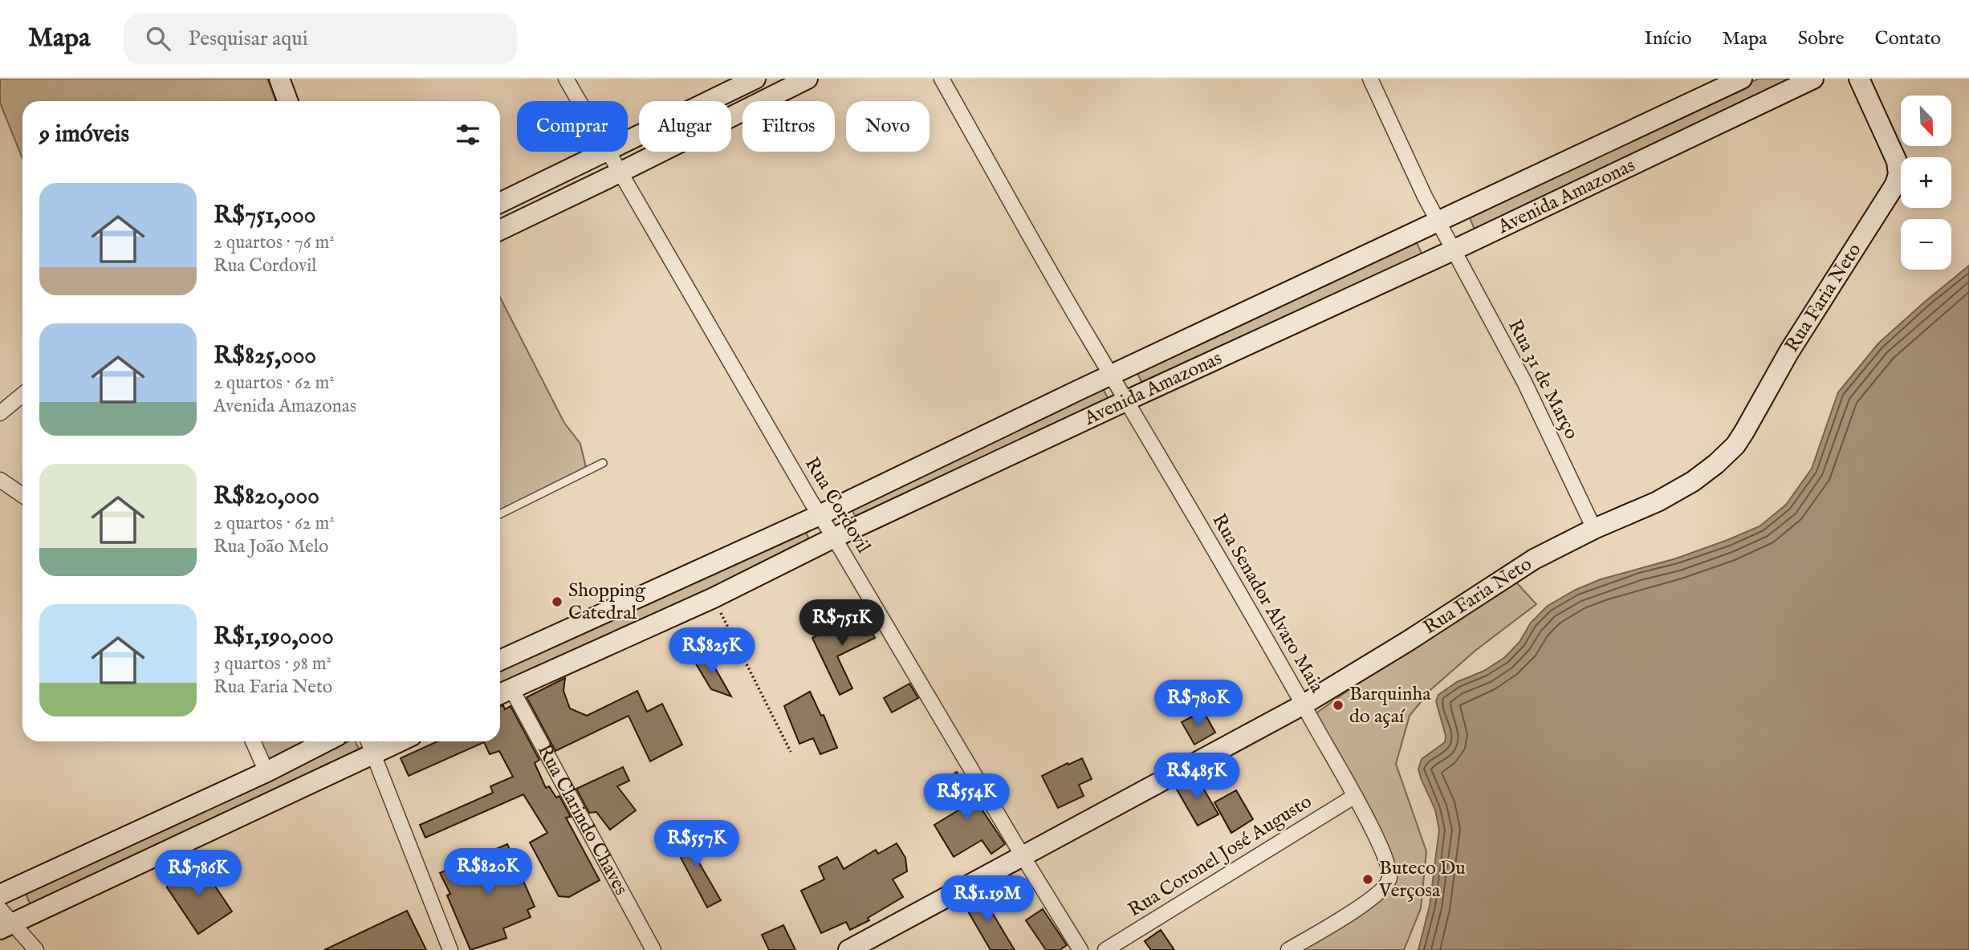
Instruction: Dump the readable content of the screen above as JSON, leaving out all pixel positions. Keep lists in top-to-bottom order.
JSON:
{
  "streets": {
    "street": [
      "Avenida Amazonas",
      "Rua Faria Neto",
      "Rua 31 de Março",
      "Rua Cordovil",
      "Rua Senador Alvaro Maia",
      "Rua Clarindo Chaves",
      "Rua Coronel José Augusto"
    ]
  },
  "crossings": [
    ["Avenida Amazonas", "Rua 31 de Março"],
    ["Avenida Amazonas", "Rua Cordovil"],
    ["Avenida Amazonas", "Rua Senador Alvaro Maia"],
    ["Avenida Amazonas", "Rua Clarindo Chaves"],
    ["Rua Faria Neto", "Rua 31 de Março"],
    ["Rua Faria Neto", "Rua Cordovil"],
    ["Rua Faria Neto", "Rua Senador Alvaro Maia"],
    ["Rua Senador Alvaro Maia", "Rua Coronel José Augusto"]
  ],
  "places": ["Shopping Catedral", "Barquinha do açaí", "Buteco Du Verçosa"],
  "north": "bottom right",
  "page": {
    "header": "Mapa",
    "search": "Pesquisar aqui",
    "nav": [
      "Início",
      "Mapa",
      "Sobre",
      "Contato"
    ],
    "map_buttons": ["+", "−"],
    "chip": [
      "Comprar",
      "Alugar",
      "Filtros",
      "Novo"
    ],
    "heading": "9 imóveis",
    "list": [
      {
        "name": "R$751,000",
        "note": "2 quartos · 76 m² · Rua Cordovil"
      },
      {
        "name": "R$825,000",
        "note": "2 quartos · 62 m² · Avenida Amazonas"
      },
      {
        "name": "R$820,000",
        "note": "2 quartos · 62 m² · Rua João Melo"
      },
      {
        "name": "R$1,190,000",
        "note": "3 quartos · 98 m² · Rua Faria Neto"
      }
    ],
    "price": [
      "R$751K",
      "R$825K",
      "R$780K",
      "R$485K",
      "R$554K",
      "R$557K",
      "R$820K",
      "R$786K",
      "R$1.19M"
    ]
  }
}
